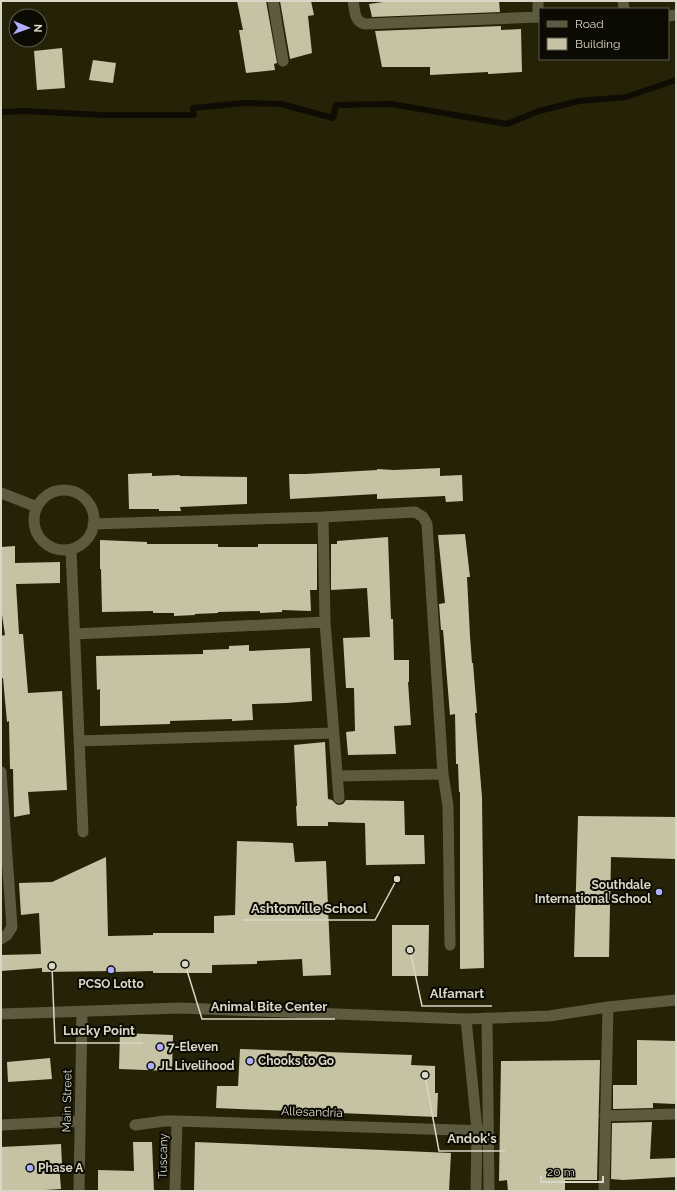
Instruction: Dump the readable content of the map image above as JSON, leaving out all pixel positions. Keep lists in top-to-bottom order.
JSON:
{
  "streets": {
    "street": ["Main Street", "Allesandria", "Tuscany"]
  },
  "crossings": [
    ["Allesandria", "Tuscany"]
  ],
  "places": [
    "Ashtonville School",
    "Southdale International School",
    "Alfamart",
    "Animal Bite Center",
    "Lucky Point",
    "PCSO Lotto",
    "7-Eleven",
    "Chooks to Go",
    "JL Livelihood",
    "Andok's",
    "Phase A"
  ],
  "legend": ["Road", "Building"],
  "scale_bar": "20 m",
  "north": "right"
}
